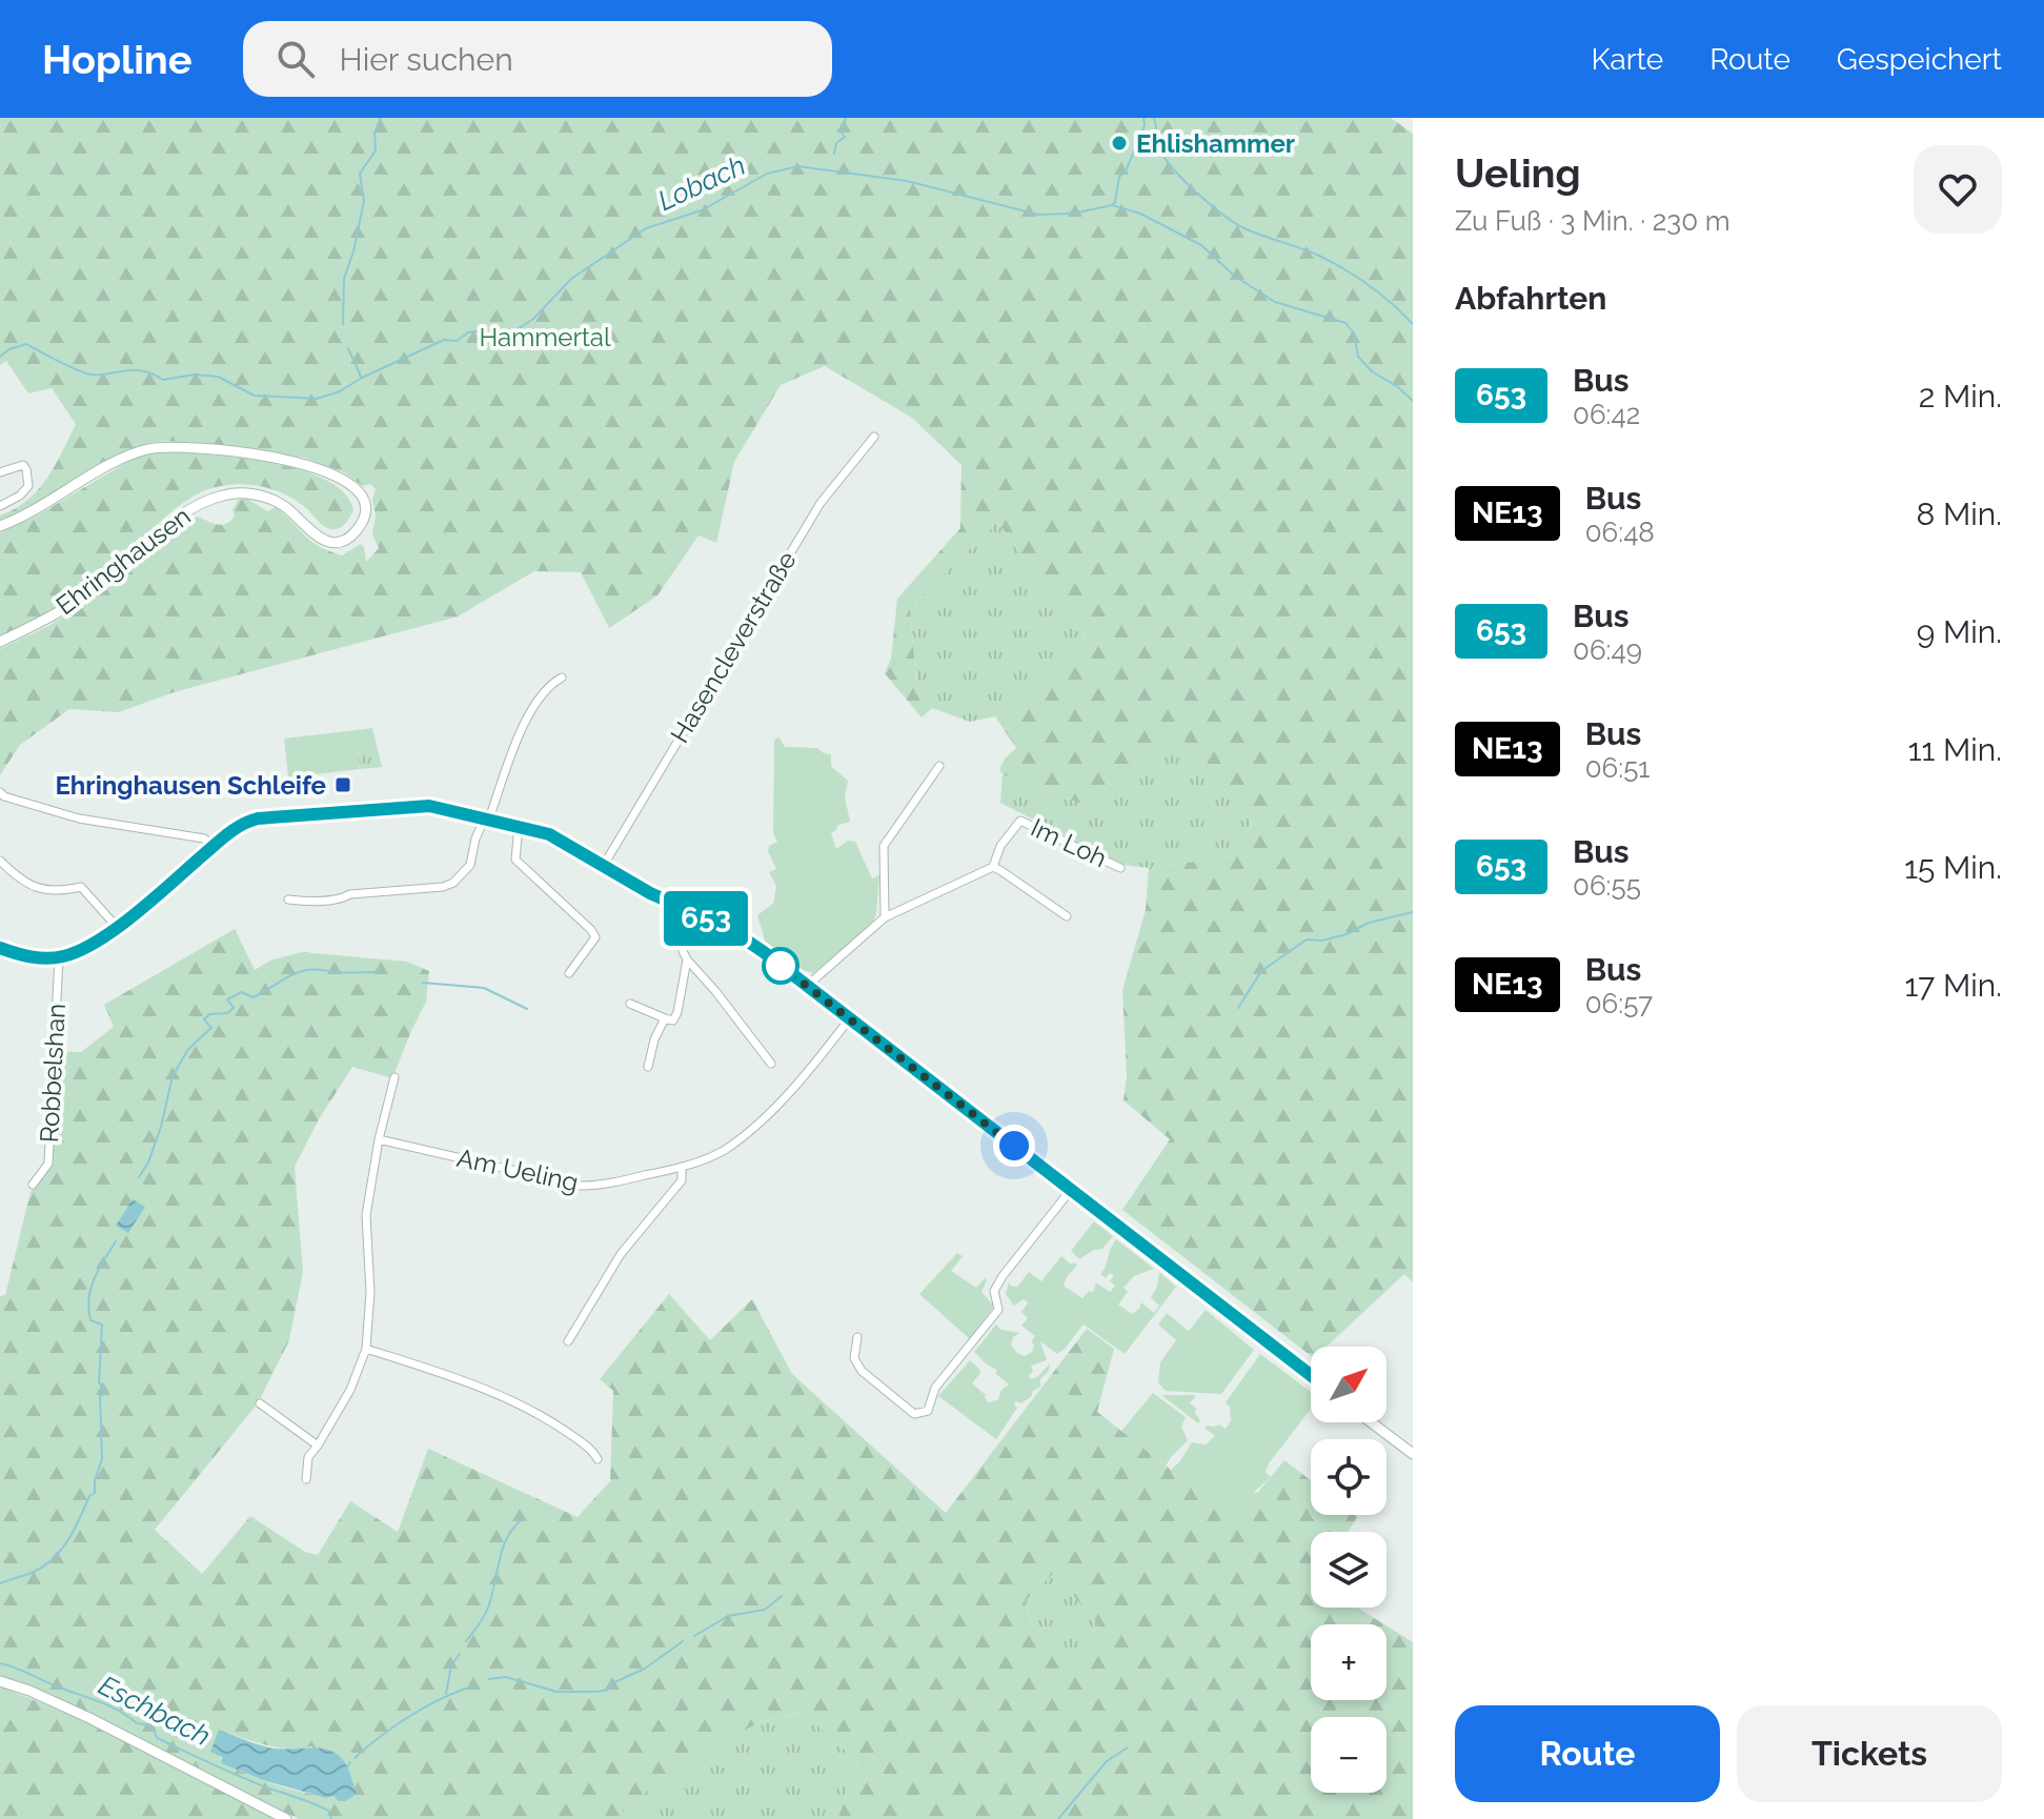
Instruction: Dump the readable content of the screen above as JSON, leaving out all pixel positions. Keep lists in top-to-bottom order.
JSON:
{
  "streets": {
    "main road": ["Ehringhausen"],
    "street": [
      "Hasencleverstraße",
      "Im Loh",
      "Robbelshan",
      "Am Ueling"
    ]
  },
  "water": ["Lobach", "Eschbach"],
  "parks": ["Hammertal"],
  "places": {
    "other": ["Ehlishammer"],
    "transit": ["Ehringhausen Schleife"]
  },
  "lines": ["bus line 653"],
  "north": "top right",
  "page": {
    "header": "Hopline",
    "search": "Hier suchen",
    "nav": ["Karte", "Route", "Gespeichert"],
    "on_map": "653",
    "heading": [
      ["Ueling", "Zu Fuß · 3 Min. · 230 m"],
      "Abfahrten"
    ],
    "list": [
      {
        "mark": "653",
        "name": "Bus",
        "note": "06:42",
        "value": "2 Min."
      },
      {
        "mark": "NE13",
        "name": "Bus",
        "note": "06:48",
        "value": "8 Min."
      },
      {
        "mark": "653",
        "name": "Bus",
        "note": "06:49",
        "value": "9 Min."
      },
      {
        "mark": "NE13",
        "name": "Bus",
        "note": "06:51",
        "value": "11 Min."
      },
      {
        "mark": "653",
        "name": "Bus",
        "note": "06:55",
        "value": "15 Min."
      },
      {
        "mark": "NE13",
        "name": "Bus",
        "note": "06:57",
        "value": "17 Min."
      }
    ],
    "map_buttons": ["+", "−"],
    "buttons": ["Route", "Tickets"]
  }
}
